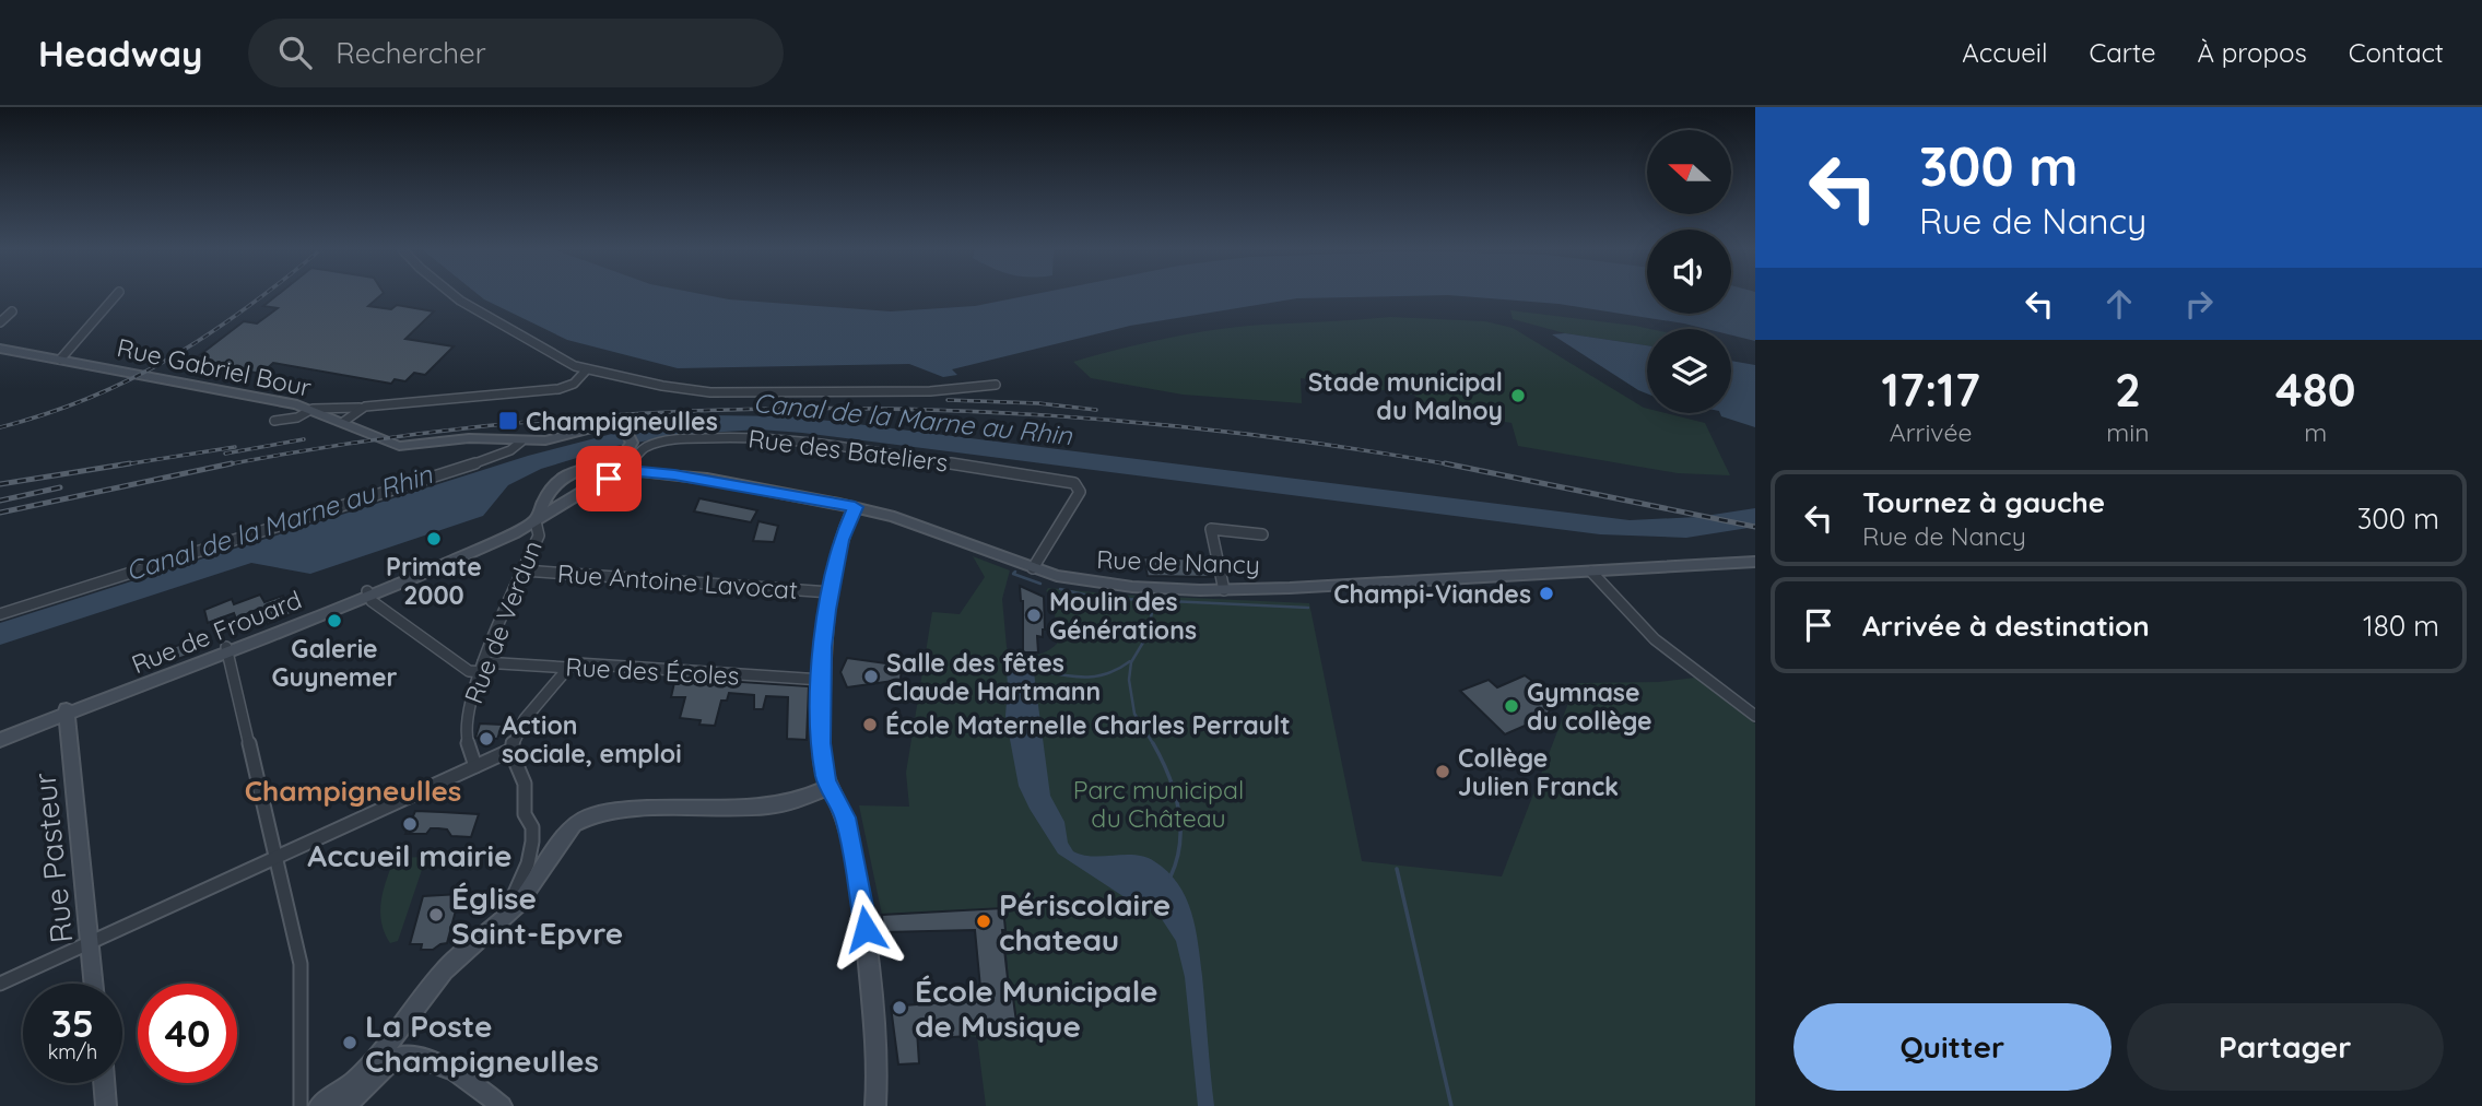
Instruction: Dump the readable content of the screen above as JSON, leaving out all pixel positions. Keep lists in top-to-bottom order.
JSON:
{
  "streets": {
    "main road": [
      "Rue Gabriel Bour",
      "Rue de Nancy",
      "Rue de Frouard",
      "Rue Pasteur"
    ],
    "street": [
      "Rue des Bateliers",
      "Rue Antoine Lavocat",
      "Rue de Verdun",
      "Rue des Écoles"
    ]
  },
  "crossings": [
    ["Rue des Bateliers", "Rue de Nancy"],
    ["Rue de Nancy", "Rue de Verdun"],
    ["Rue de Nancy", "Rue de Frouard"],
    ["Rue Antoine Lavocat", "Rue de Verdun"],
    ["Rue de Verdun", "Rue de Frouard"],
    ["Rue de Verdun", "Rue des Écoles"],
    ["Rue de Frouard", "Rue Pasteur"]
  ],
  "districts": ["Champigneulles"],
  "water": ["Canal de la Marne au Rhin"],
  "parks": ["Parc municipal du Château"],
  "places": {
    "other": [
      "Stade municipal du Malnoy",
      "Primate 2000",
      "Champi-Viandes",
      "Moulin des Générations",
      "Galerie Guynemer",
      "Salle des fêtes Claude Hartmann",
      "Gymnase du collège",
      "École Maternelle Charles Perrault",
      "Action sociale, emploi",
      "Collège Julien Franck",
      "Accueil mairie",
      "Église Saint-Epvre",
      "Périscolaire chateau",
      "École Municipale de Musique",
      "La Poste Champigneulles"
    ],
    "transit": ["Champigneulles"]
  },
  "north": "left",
  "page": {
    "header": "Headway",
    "search": "Rechercher",
    "nav": [
      "Accueil",
      "Carte",
      "À propos",
      "Contact"
    ],
    "turn": ["300 m", "Rue de Nancy"],
    "eta": [
      "17:17",
      "Arrivée",
      "2",
      "min",
      "480",
      "m"
    ],
    "list": [
      {
        "name": "Tournez à gauche",
        "note": "Rue de Nancy",
        "value": "300 m"
      },
      {
        "name": "Arrivée à destination",
        "value": "180 m"
      }
    ],
    "speed": "35 km/h",
    "limit": "40",
    "buttons": ["Quitter", "Partager"]
  }
}
